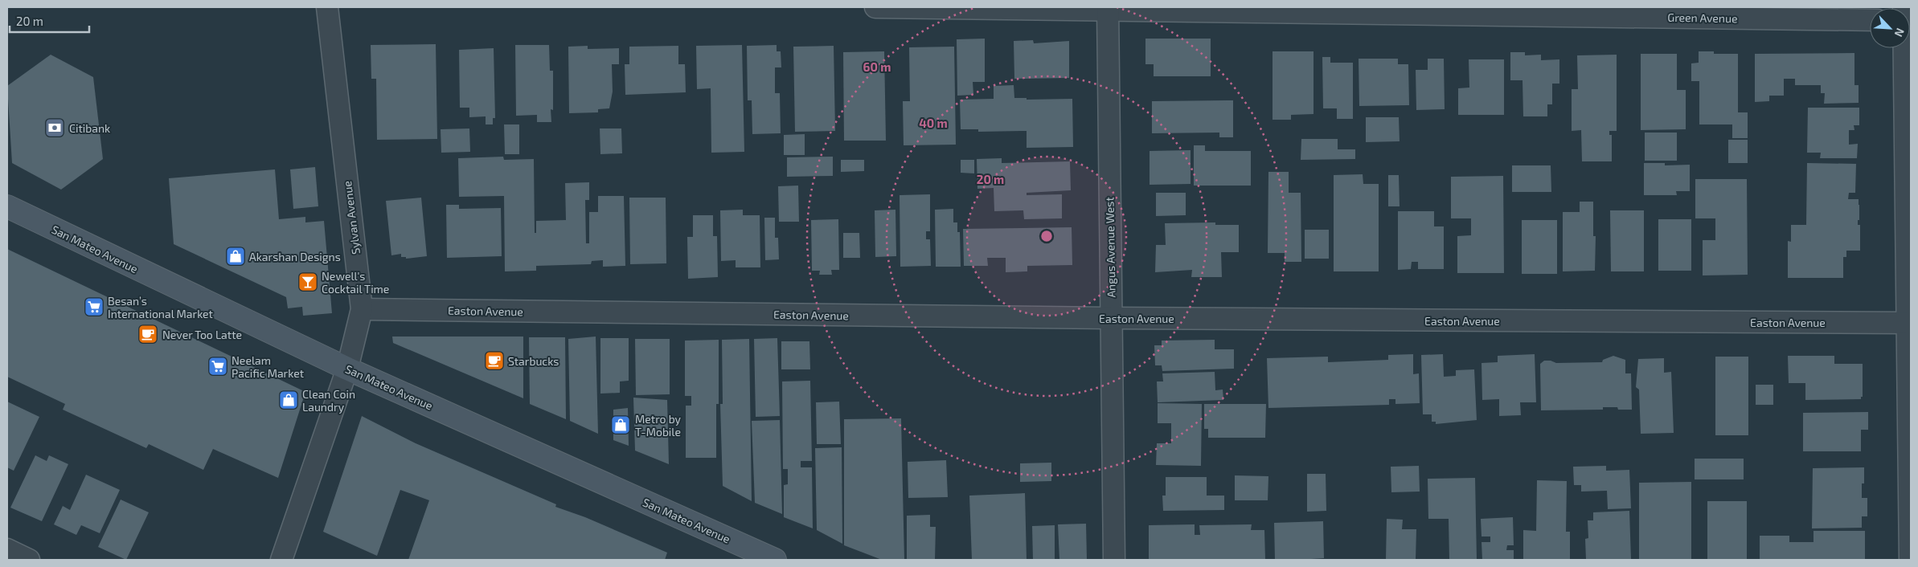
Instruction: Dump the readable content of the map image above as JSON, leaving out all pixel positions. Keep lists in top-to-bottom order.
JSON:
{
  "streets": {
    "street": [
      "Green Avenue",
      "Sylvan Avenue",
      "Angus Avenue West",
      "San Mateo Avenue",
      "Easton Avenue"
    ]
  },
  "crossings": [
    ["Green Avenue", "Angus Avenue West"],
    ["Sylvan Avenue", "San Mateo Avenue"],
    ["Sylvan Avenue", "Easton Avenue"],
    ["Angus Avenue West", "Easton Avenue"]
  ],
  "places": {
    "bank": ["Citibank"],
    "shop": ["Akarshan Designs", "Clean Coin Laundry", "Metro by T-Mobile"],
    "bar": ["Newell's Cocktail Time"],
    "supermarket": ["Besan’s International Market", "Neelam Pacific Market"],
    "cafe": ["Never Too Latte", "Starbucks"]
  },
  "scale_bar": "20 m",
  "north": "bottom right",
  "rings": ["60 m", "40 m", "20 m"]
}
